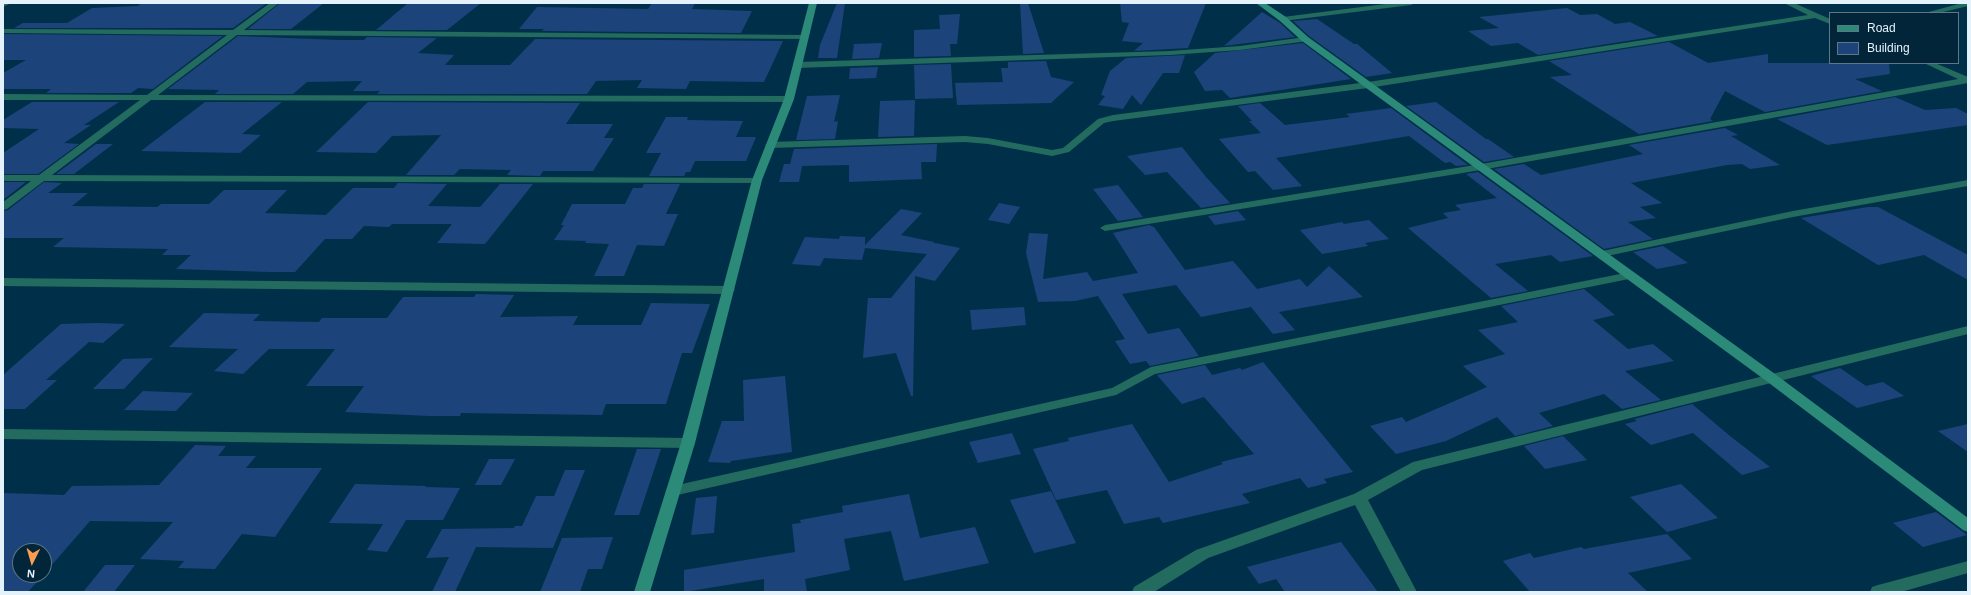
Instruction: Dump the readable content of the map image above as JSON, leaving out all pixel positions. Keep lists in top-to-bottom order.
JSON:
{
  "legend": ["Road", "Building"],
  "north": "bottom"
}
